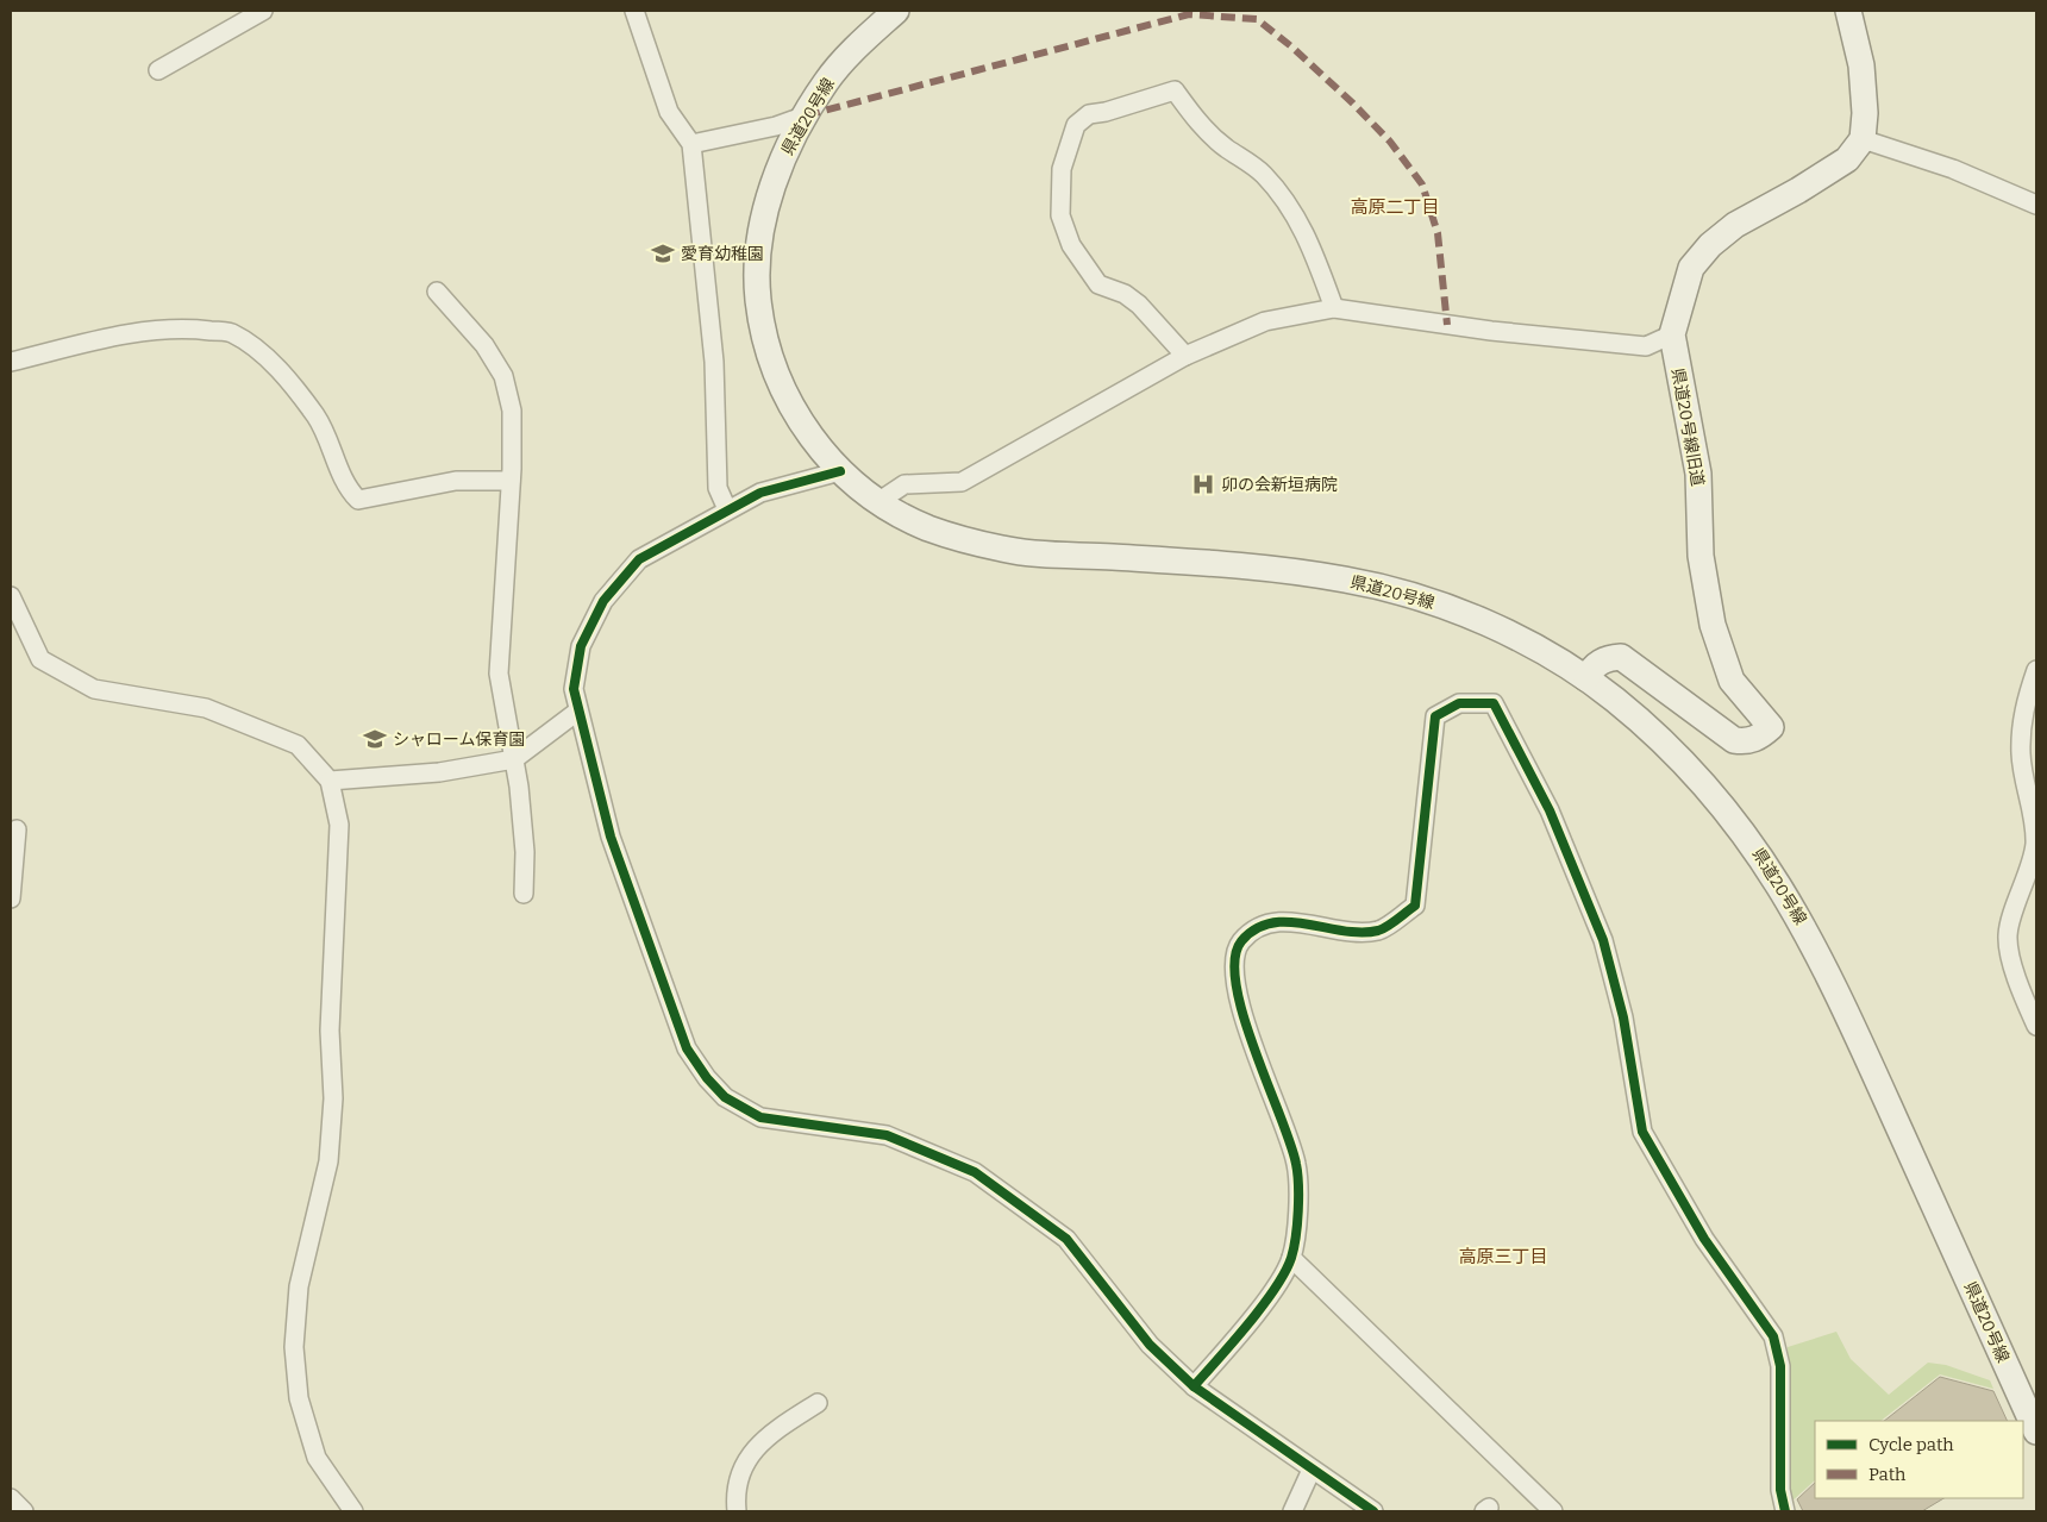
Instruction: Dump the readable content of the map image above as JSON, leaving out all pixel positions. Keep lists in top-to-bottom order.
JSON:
{
  "streets": {
    "main road": ["県道20号線", "県道20号線旧道"]
  },
  "crossings": [
    ["県道20号線", "県道20号線旧道"]
  ],
  "districts": ["高原二丁目", "高原三丁目"],
  "places": {
    "school or university": ["愛育幼稚園", "シャローム保育園"],
    "hospital": ["卯の会新垣病院"]
  },
  "legend": ["Cycle path", "Path"]
}
